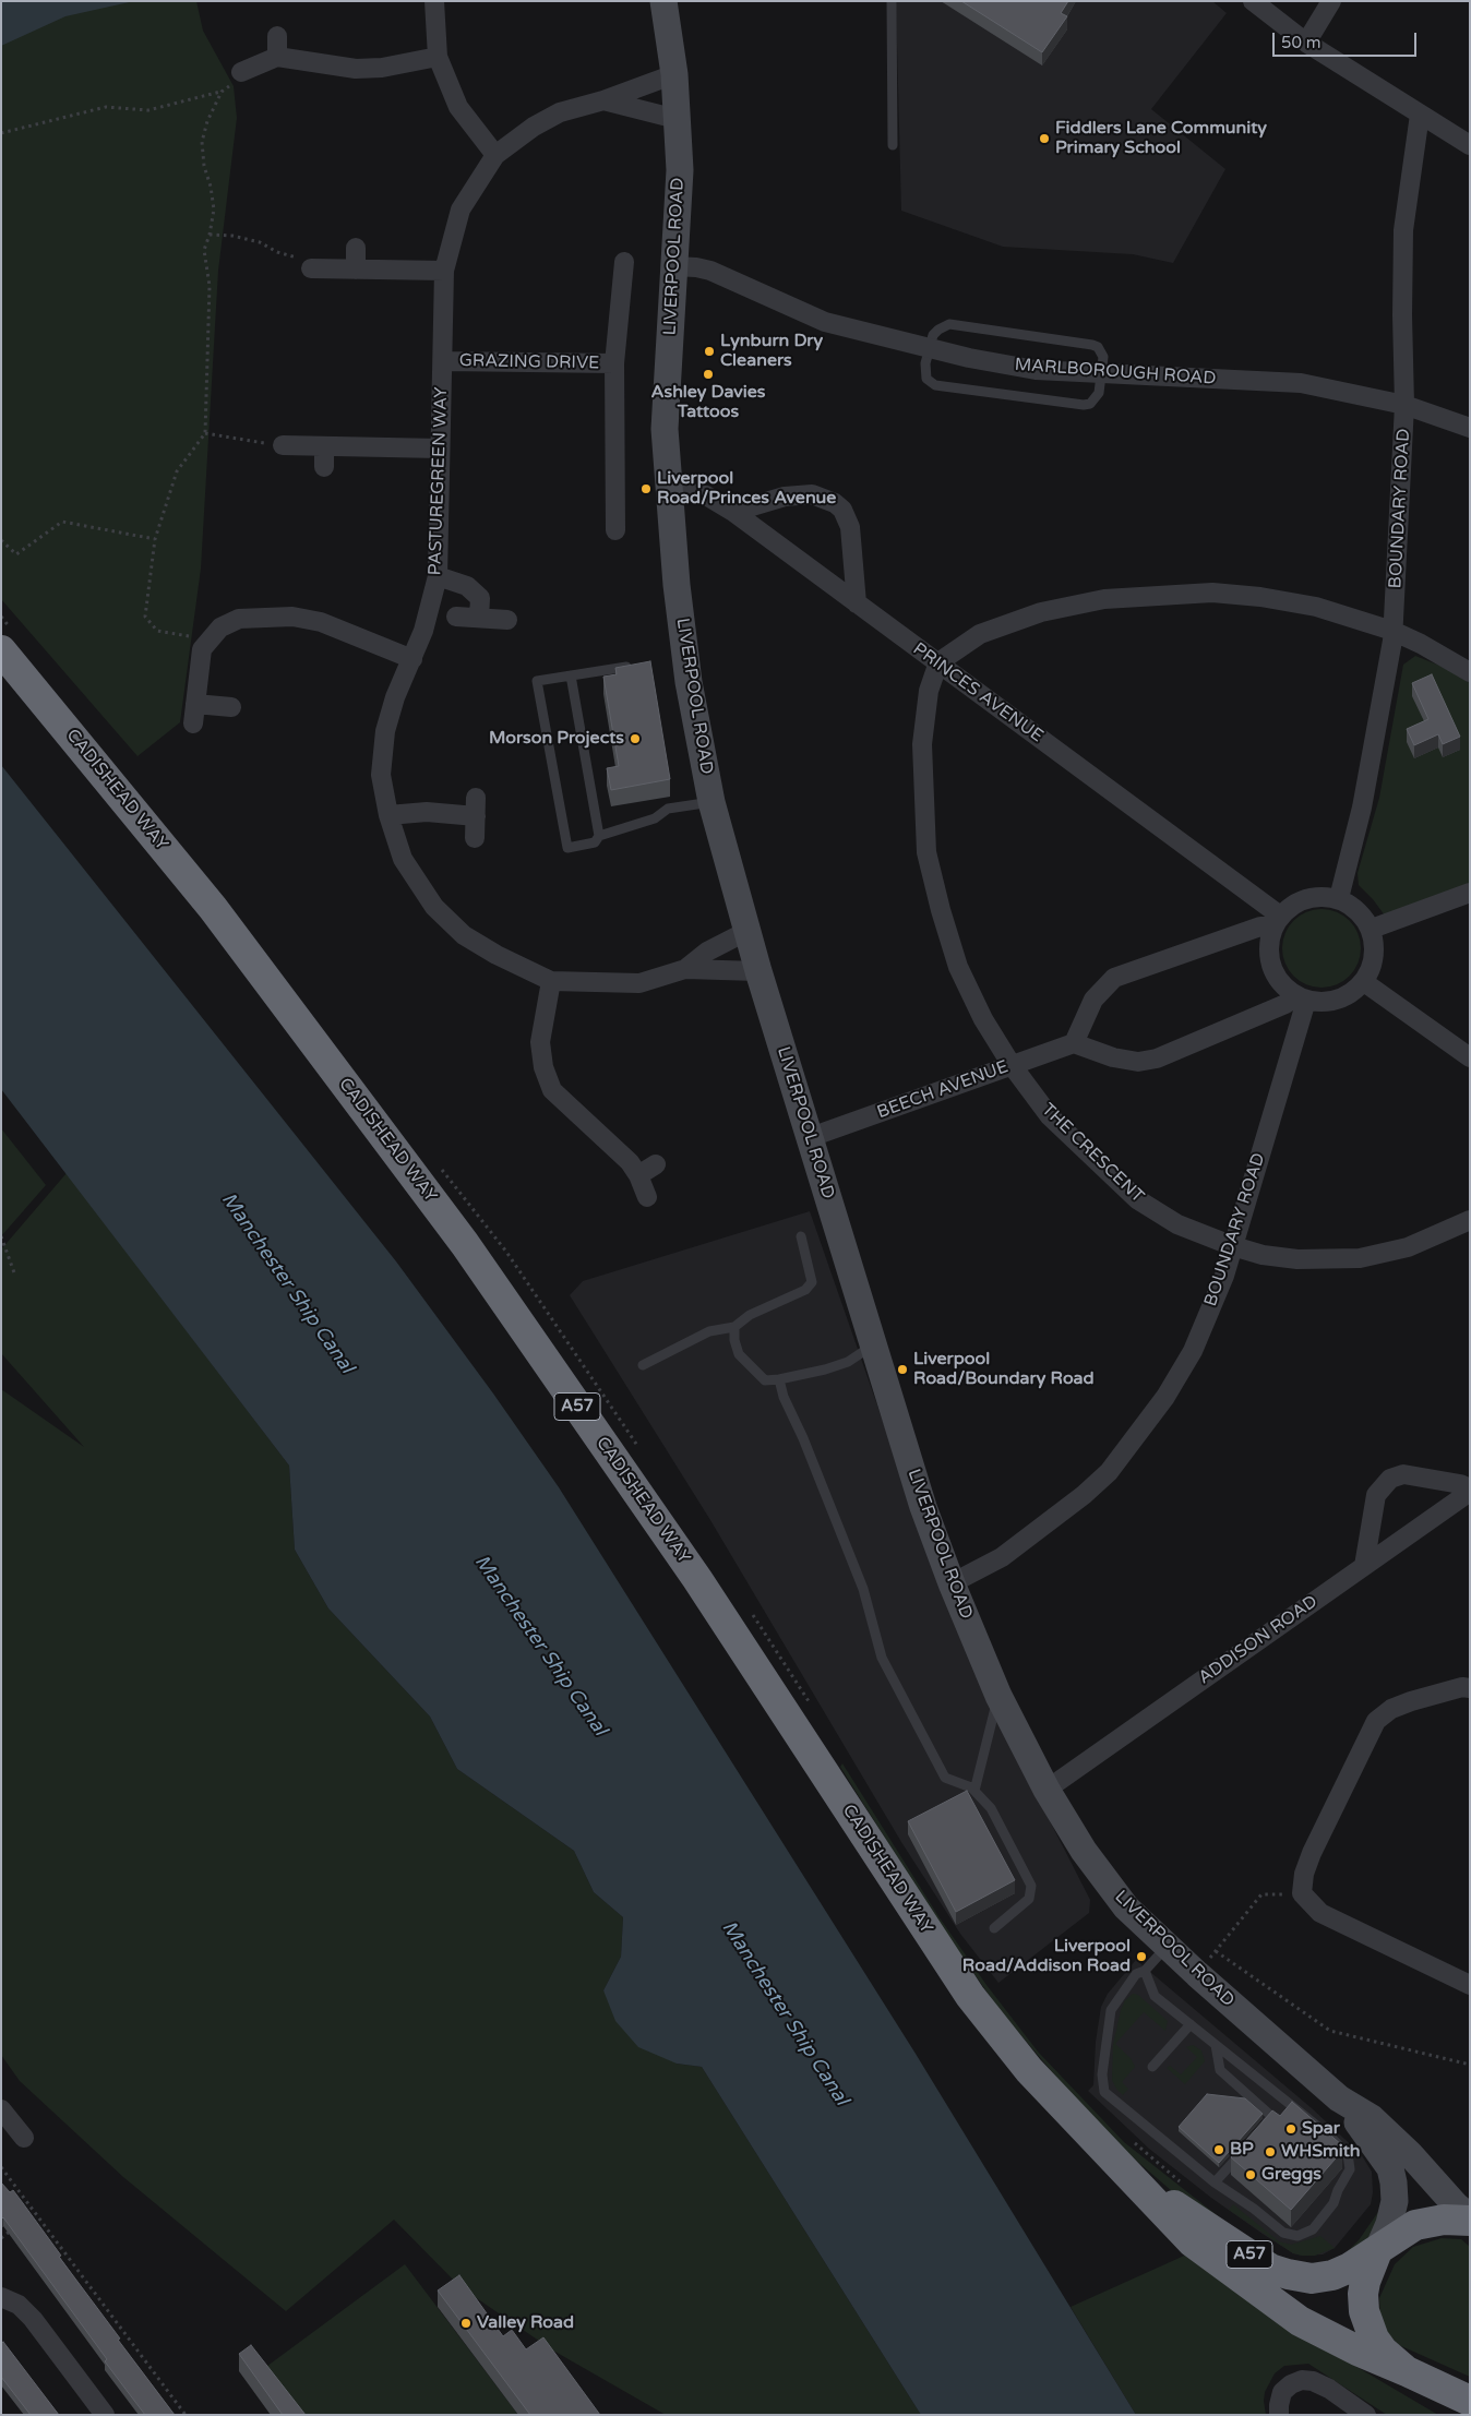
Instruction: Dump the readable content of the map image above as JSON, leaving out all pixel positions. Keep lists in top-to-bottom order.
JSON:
{
  "streets": {
    "highway": ["CADISHEAD WAY", "A57"],
    "main road": ["LIVERPOOL ROAD"],
    "street": [
      "GRAZING DRIVE",
      "MARLBOROUGH ROAD",
      "PASTUREGREEN WAY",
      "BOUNDARY ROAD",
      "PRINCES AVENUE",
      "BEECH AVENUE",
      "THE CRESCENT",
      "ADDISON ROAD"
    ]
  },
  "crossings": [
    ["LIVERPOOL ROAD", "MARLBOROUGH ROAD"],
    ["LIVERPOOL ROAD", "PASTUREGREEN WAY"],
    ["LIVERPOOL ROAD", "BOUNDARY ROAD"],
    ["LIVERPOOL ROAD", "PRINCES AVENUE"],
    ["LIVERPOOL ROAD", "CADISHEAD WAY"],
    ["LIVERPOOL ROAD", "BEECH AVENUE"],
    ["LIVERPOOL ROAD", "A57"],
    ["LIVERPOOL ROAD", "ADDISON ROAD"],
    ["GRAZING DRIVE", "PASTUREGREEN WAY"],
    ["MARLBOROUGH ROAD", "BOUNDARY ROAD"],
    ["BOUNDARY ROAD", "PRINCES AVENUE"],
    ["BOUNDARY ROAD", "THE CRESCENT"],
    ["PRINCES AVENUE", "THE CRESCENT"],
    ["CADISHEAD WAY", "A57"],
    ["BEECH AVENUE", "THE CRESCENT"]
  ],
  "water": ["Manchester Ship Canal"],
  "places": [
    "Fiddlers Lane Community Primary School",
    "Lynburn Dry Cleaners",
    "Ashley Davies Tattoos",
    "Liverpool Road/Princes Avenue",
    "Morson Projects",
    "Liverpool Road/Boundary Road",
    "Liverpool Road/Addison Road",
    "Spar",
    "BP",
    "WHSmith",
    "Greggs",
    "Valley Road"
  ],
  "scale_bar": "50 m"
}
